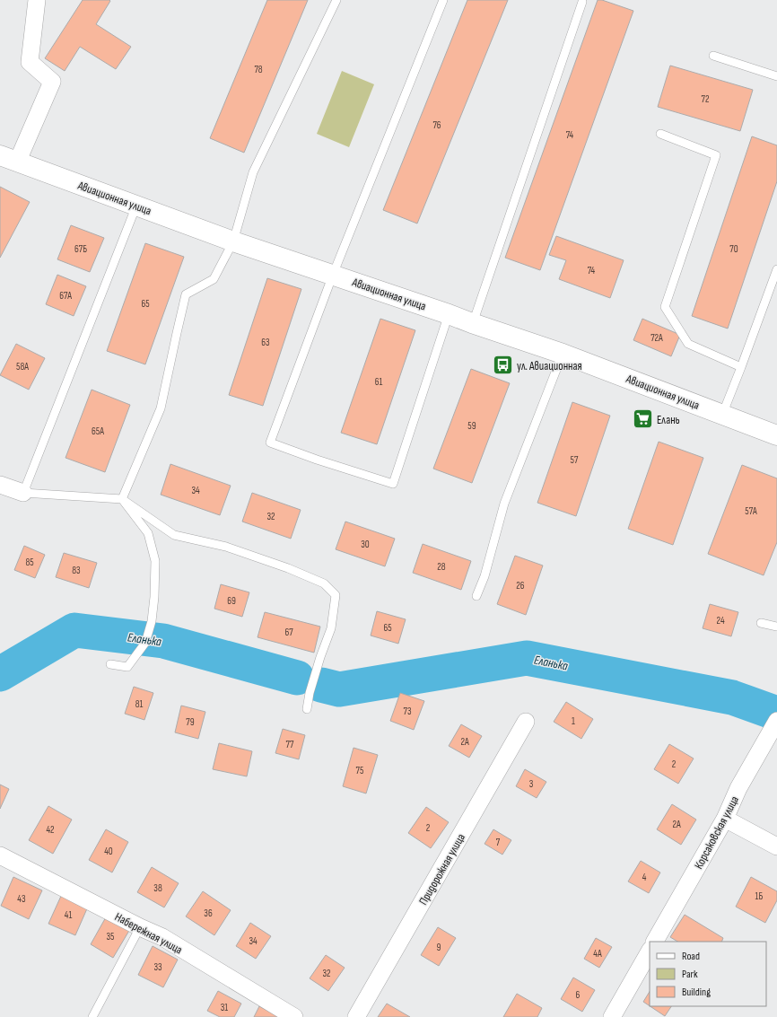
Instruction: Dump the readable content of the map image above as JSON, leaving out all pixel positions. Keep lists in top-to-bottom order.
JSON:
{
  "streets": {
    "street": [
      "Авиационная улица",
      "Корсаковская улица",
      "Придорожная улица",
      "Набережная улица"
    ]
  },
  "water": ["Еланька"],
  "places": {
    "bus stop": ["ул. Авиационная"],
    "supermarket": ["Елань"]
  },
  "house_numbers": [
    "78",
    "72",
    "76",
    "74",
    "67Б",
    "70",
    "74",
    "67А",
    "65",
    "72А",
    "63",
    "58А",
    "61",
    "59",
    "65А",
    "57",
    "34",
    "57А",
    "32",
    "30",
    "85",
    "28",
    "83",
    "26",
    "69",
    "24",
    "65",
    "67",
    "81",
    "73",
    "1",
    "79",
    "2А",
    "77",
    "2",
    "75",
    "3",
    "2А",
    "2",
    "42",
    "7",
    "40",
    "4",
    "38",
    "1Б",
    "43",
    "36",
    "41",
    "35",
    "34",
    "9",
    "4А",
    "33",
    "32",
    "6",
    "31"
  ],
  "legend": ["Road", "Park", "Building"]
}
